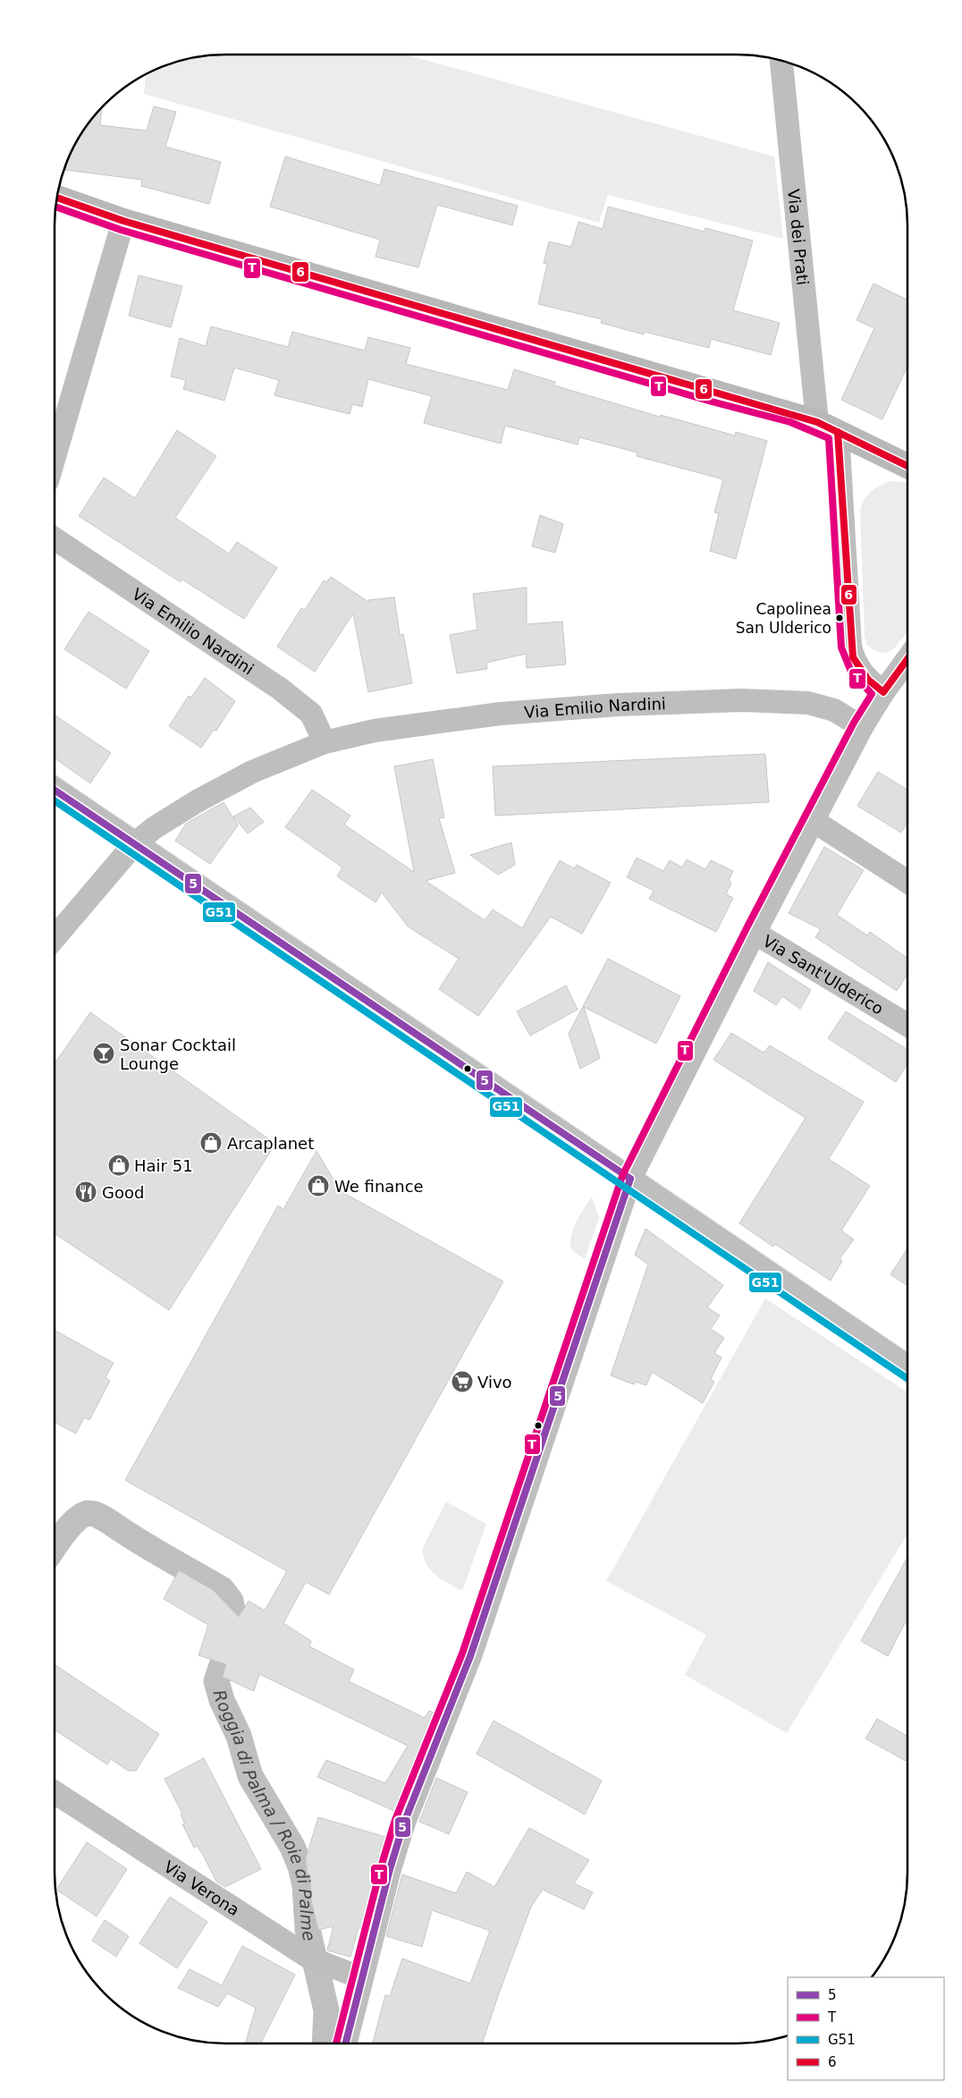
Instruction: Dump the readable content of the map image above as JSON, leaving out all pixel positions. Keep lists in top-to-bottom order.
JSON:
{
  "streets": {
    "street": [
      "Via dei Prati",
      "Via Emilio Nardini",
      "Via Sant'Ulderico",
      "Via Verona"
    ]
  },
  "crossings": [
    ["Via Emilio Nardini", "Via Sant'Ulderico"]
  ],
  "water": ["Roggia di Palma / Roie di Palme"],
  "places": {
    "other": ["Capolinea San Ulderico"],
    "bar": ["Sonar Cocktail Lounge"],
    "shop": ["Arcaplanet", "Hair 51", "We finance"],
    "restaurant": ["Good"],
    "supermarket": ["Vivo"]
  },
  "lines": [
    "transit line 6",
    "transit line T",
    "transit line 5",
    "transit line G51"
  ],
  "legend": [
    "5",
    "T",
    "G51",
    "6"
  ]
}
